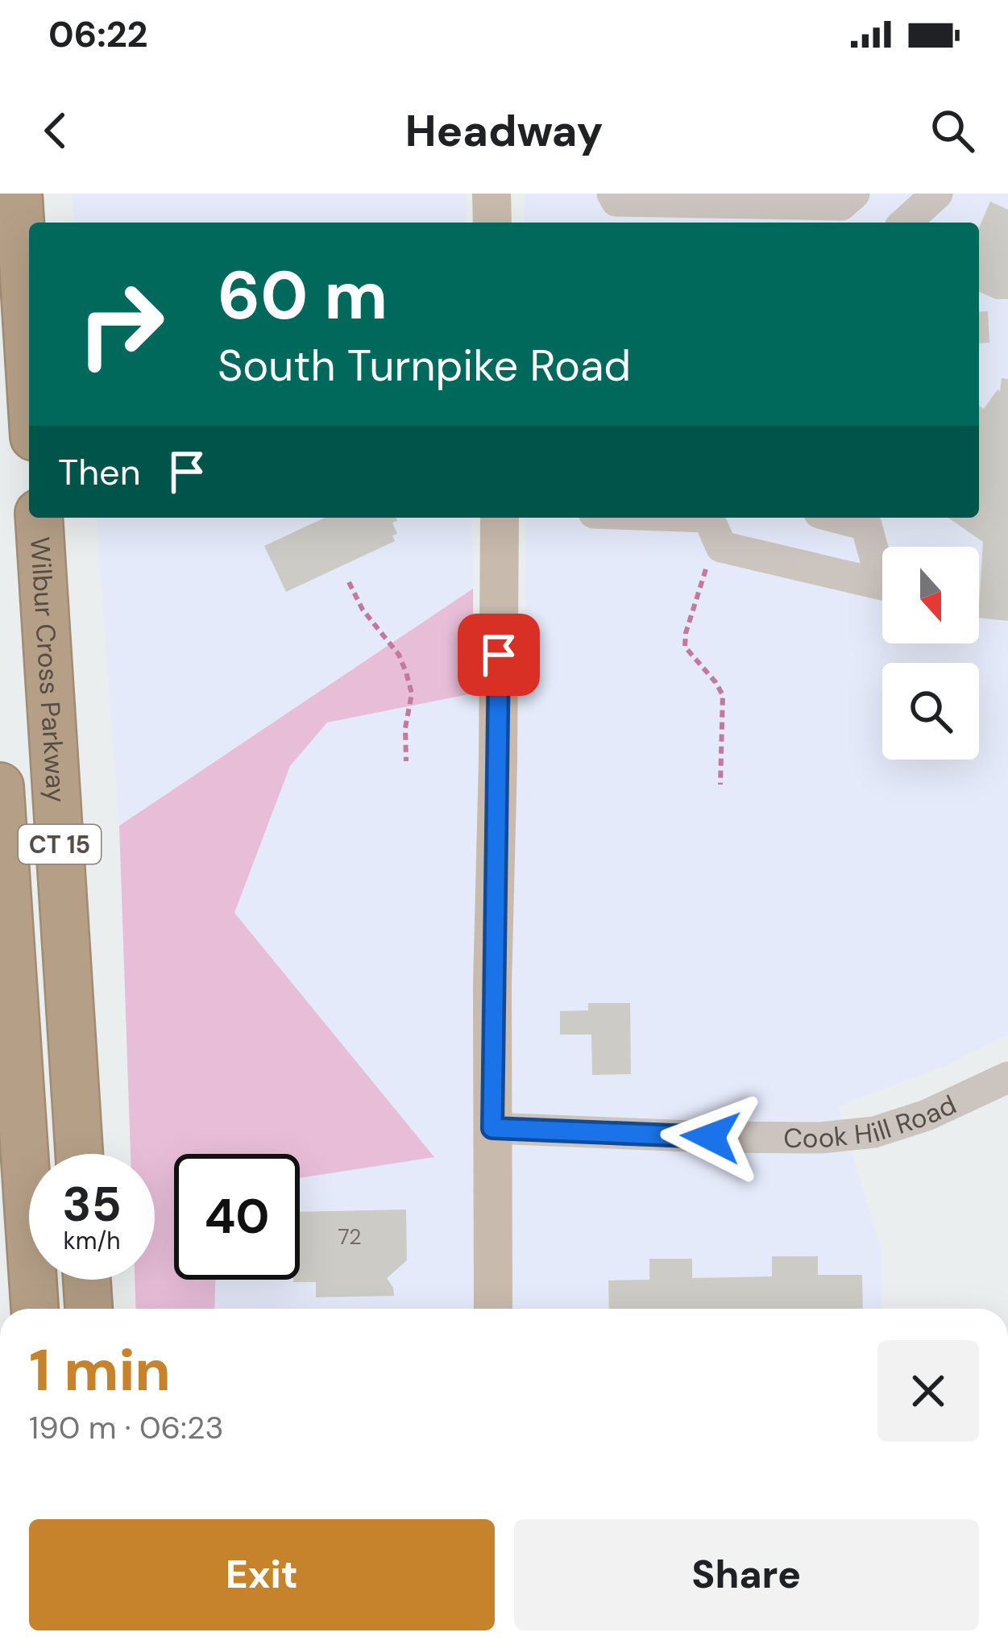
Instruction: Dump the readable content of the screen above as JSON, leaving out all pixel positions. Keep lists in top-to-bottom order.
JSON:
{
  "streets": {
    "highway": ["Wilbur Cross Parkway", "CT 15"],
    "street": ["Cook Hill Road"]
  },
  "house_numbers": ["72"],
  "north": "bottom",
  "page": {
    "status": "06:22",
    "header": "Headway",
    "turn": ["60 m", "South Turnpike Road"],
    "then": "Then",
    "speed": "35 km/h",
    "limit": "40",
    "heading": ["1 min", "190 m · 06:23"],
    "buttons": ["Exit", "Share"]
  }
}
